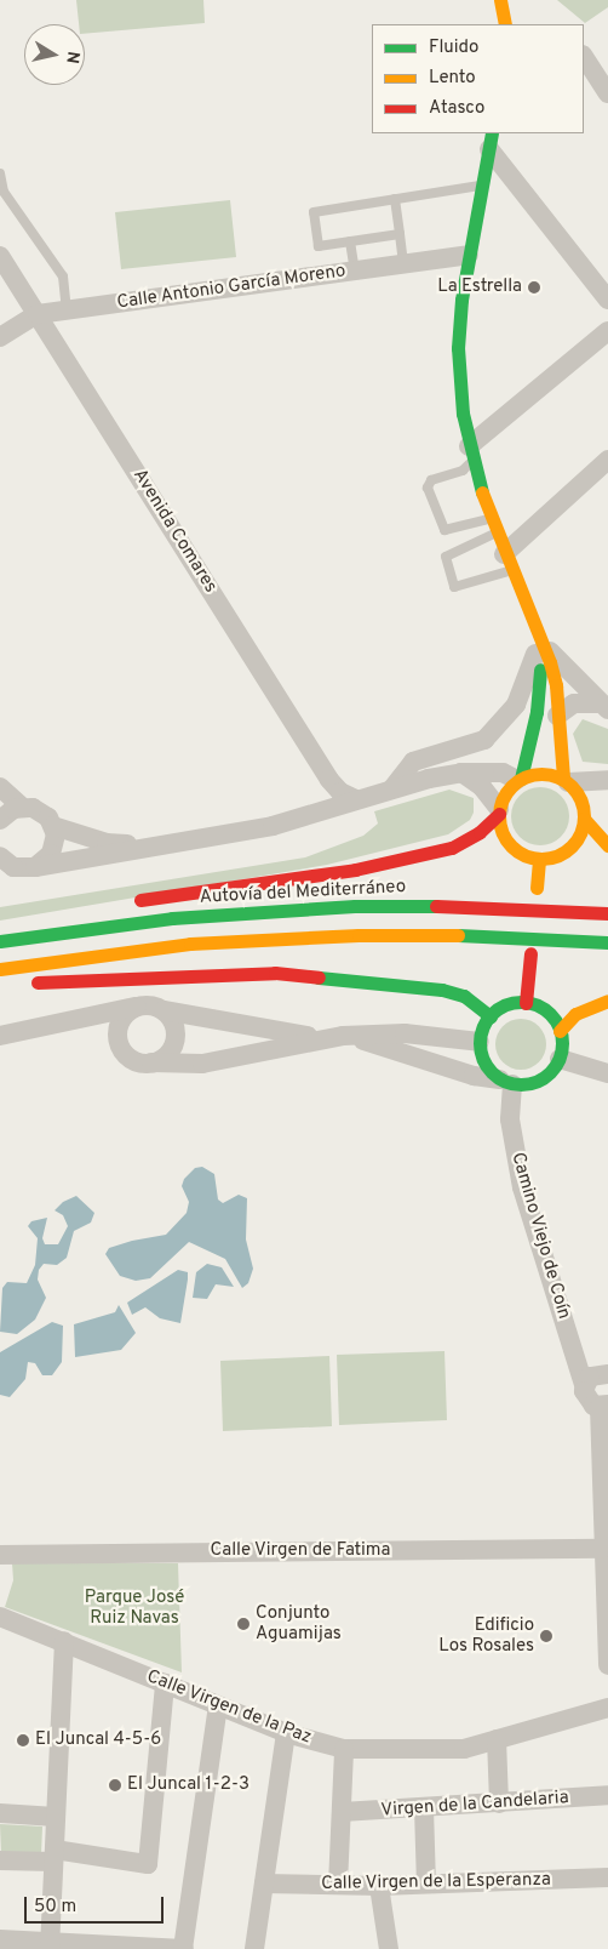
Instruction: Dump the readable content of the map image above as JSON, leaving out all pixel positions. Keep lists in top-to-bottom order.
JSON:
{
  "streets": {
    "main road": ["Autovía del Mediterráneo"],
    "street": [
      "Calle Antonio García Moreno",
      "Avenida Comares",
      "Camino Viejo de Coín",
      "Calle Virgen de Fatima",
      "Calle Virgen de la Paz",
      "Virgen de la Candelaria",
      "Calle Virgen de la Esperanza"
    ]
  },
  "crossings": [
    ["Calle Antonio García Moreno", "Avenida Comares"]
  ],
  "parks": ["Parque José Ruiz Navas"],
  "places": [
    "La Estrella",
    "Conjunto Aguamijas",
    "Edificio Los Rosales",
    "El Juncal 4-5-6",
    "El Juncal 1-2-3"
  ],
  "legend": ["Fluido", "Lento", "Atasco"],
  "scale_bar": "50 m",
  "north": "right"
}
